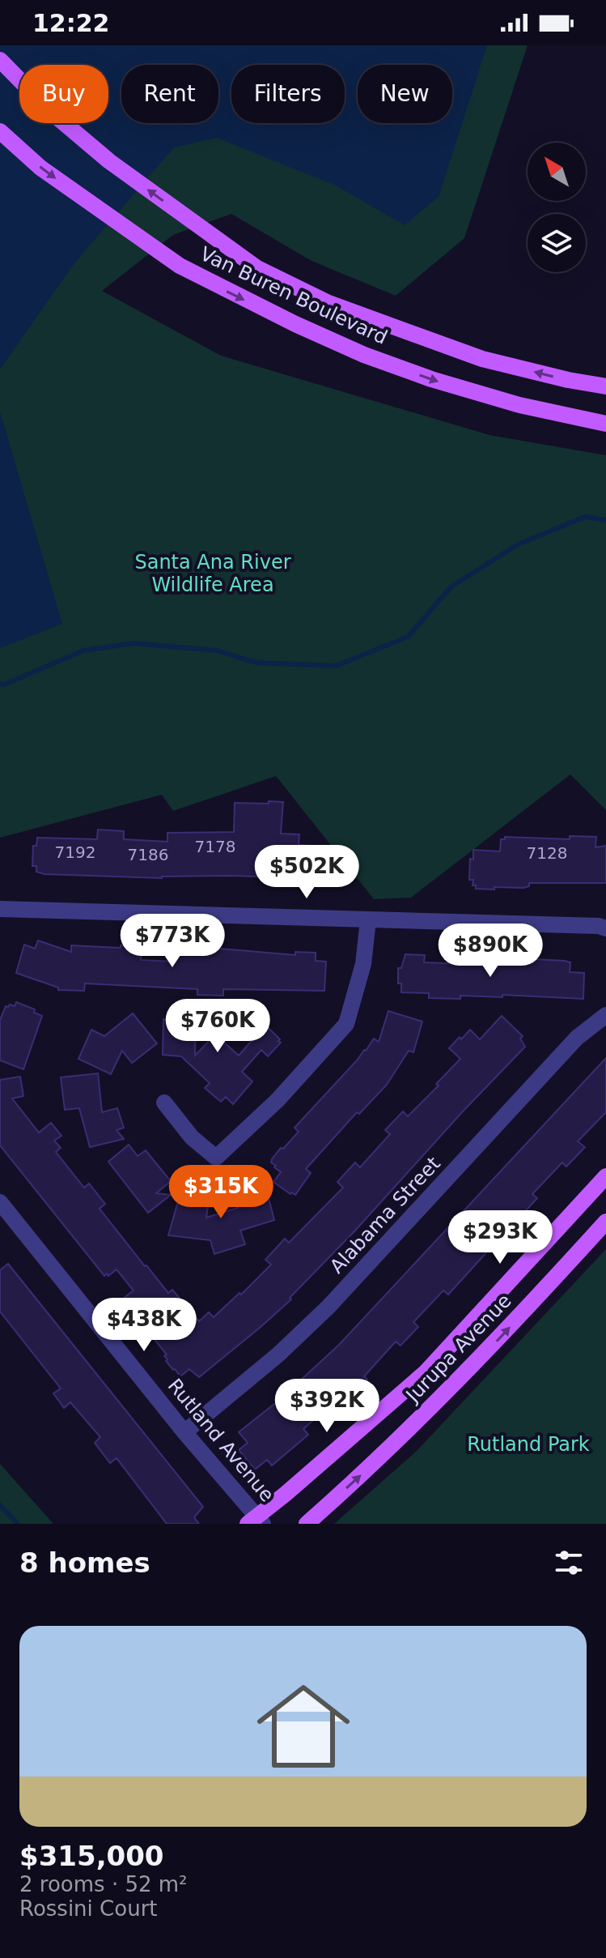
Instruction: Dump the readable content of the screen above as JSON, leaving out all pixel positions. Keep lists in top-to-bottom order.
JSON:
{
  "streets": {
    "main road": ["Van Buren Boulevard", "Jurupa Avenue"],
    "street": ["Alabama Street", "Rutland Avenue"]
  },
  "crossings": [
    ["Alabama Street", "Rutland Avenue"],
    ["Jurupa Avenue", "Rutland Avenue"]
  ],
  "parks": ["Santa Ana River Wildlife Area", "Rutland Park"],
  "house_numbers": [
    "7178",
    "7192",
    "7128",
    "7186"
  ],
  "north": "top left",
  "page": {
    "status": "12:22",
    "chip": [
      "Buy",
      "Rent",
      "Filters",
      "New"
    ],
    "price": [
      "$502K",
      "$773K",
      "$890K",
      "$760K",
      "$315K",
      "$293K",
      "$438K",
      "$392K"
    ],
    "heading": "8 homes",
    "list": [
      {
        "name": "$315,000",
        "note": "2 rooms · 52 m² · Rossini Court"
      }
    ]
  }
}
